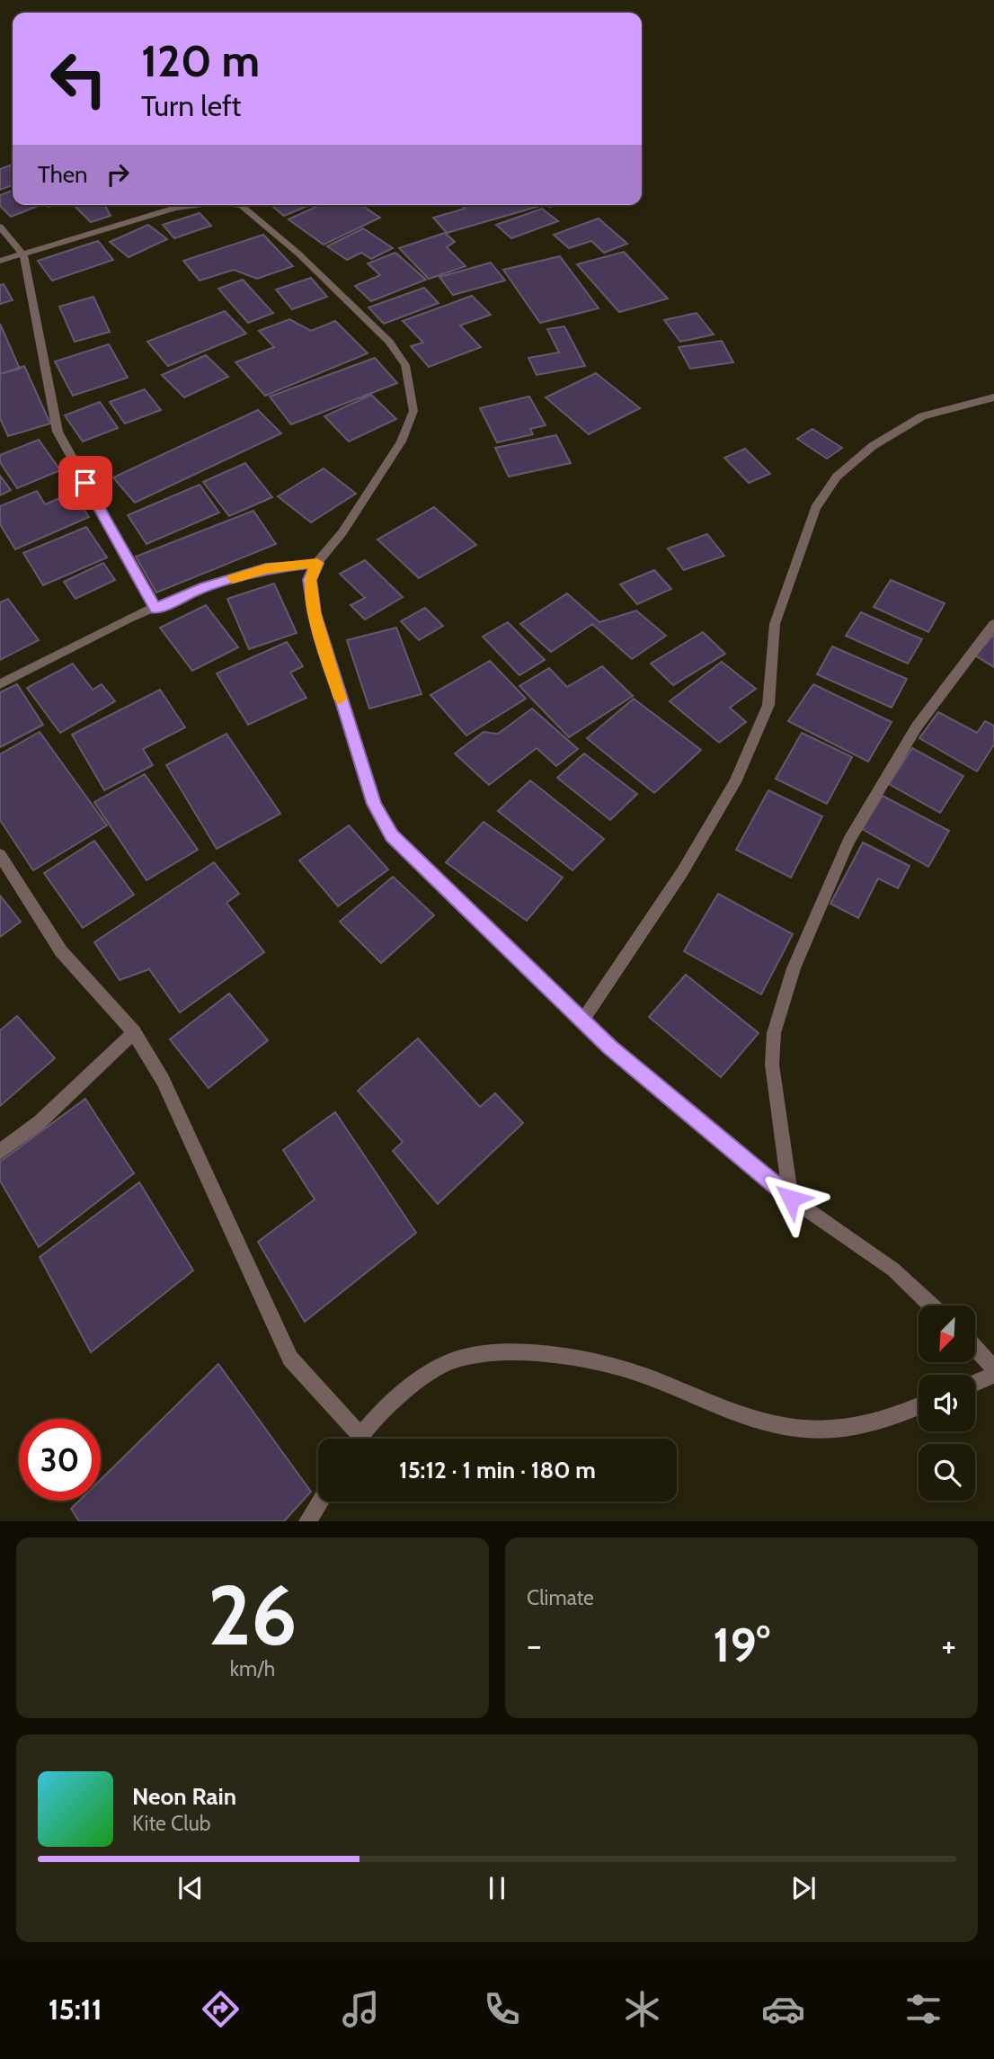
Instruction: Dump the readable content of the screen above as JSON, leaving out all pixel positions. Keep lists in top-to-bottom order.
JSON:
{
  "north": "bottom left",
  "page": {
    "turn": ["120 m", "Turn left"],
    "then": "Then",
    "limit": "30",
    "trip": "15:12 · 1 min · 180 m",
    "tile": [
      ["26", "km/h"],
      "Climate"
    ],
    "heat": ["−", "19°", "+"],
    "song": ["Neon Rain", "Kite Club"],
    "tabs": "15:11"
  }
}
